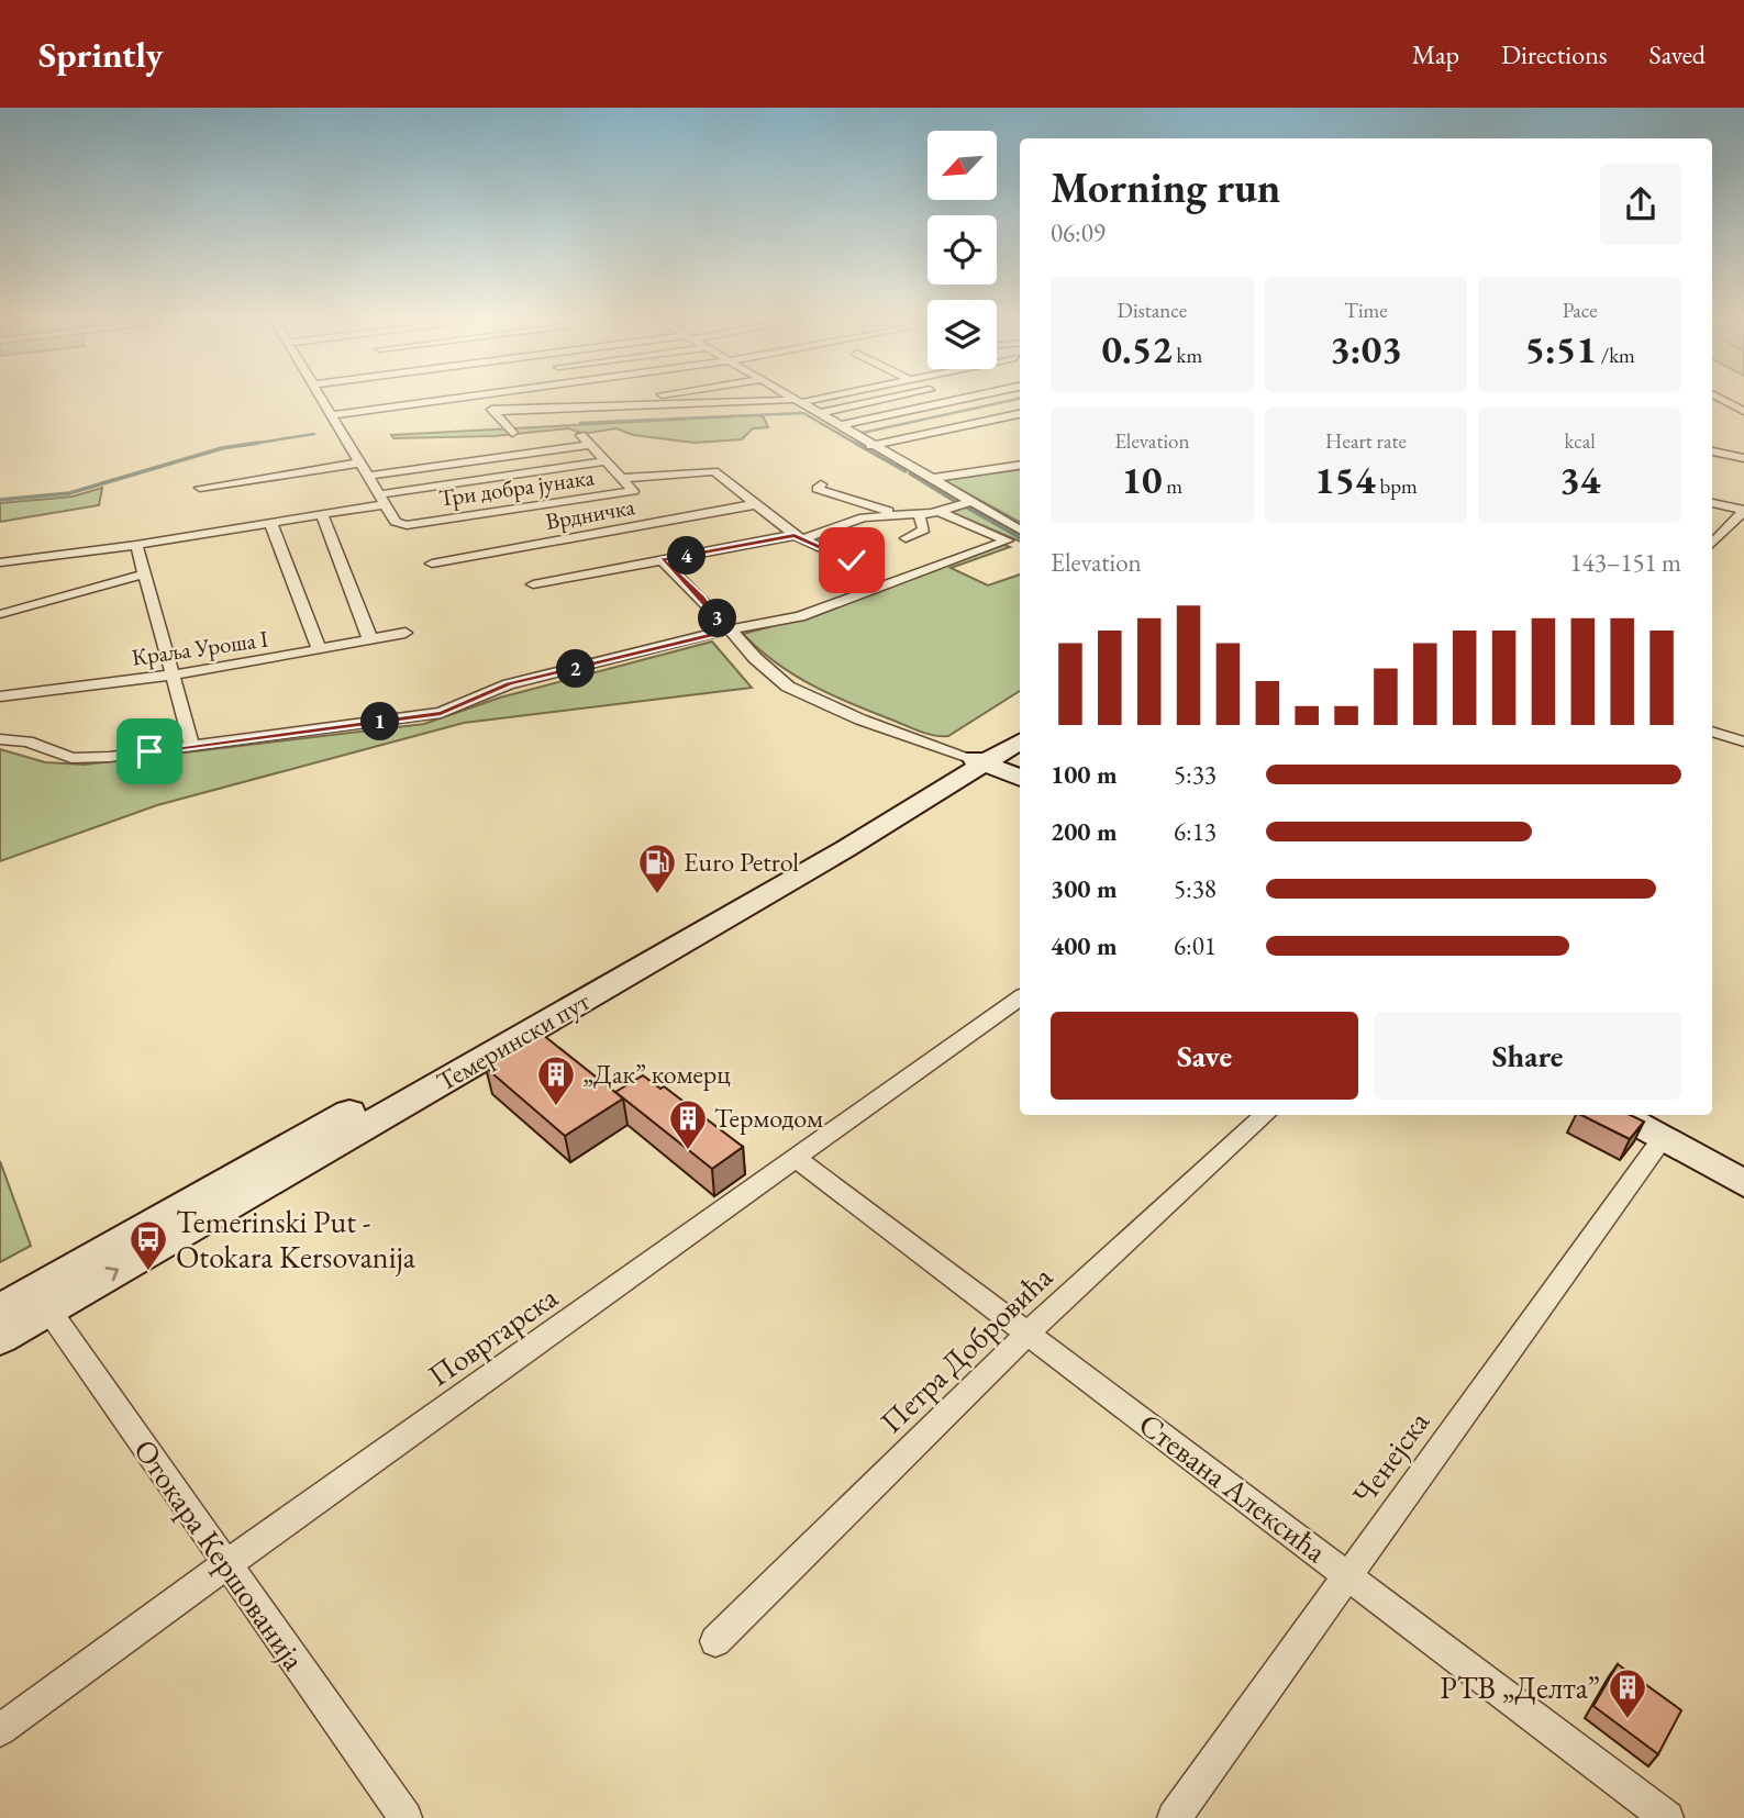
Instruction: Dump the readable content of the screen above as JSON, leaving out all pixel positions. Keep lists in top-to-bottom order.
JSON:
{
  "streets": {
    "main road": ["Темерински пут"],
    "street": [
      "Три добра јунака",
      "Врдничка",
      "Краља Уроша I",
      "Повртарска",
      "Петра Добровића",
      "Ченејска",
      "Стевана Алексића",
      "Отокара Кершованија"
    ]
  },
  "crossings": [
    ["Темерински пут", "Отокара Кершованија"],
    ["Повртарска", "Стевана Алексића"],
    ["Повртарска", "Отокара Кершованија"],
    ["Петра Добровића", "Стевана Алексића"],
    ["Ченејска", "Стевана Алексића"]
  ],
  "places": {
    "fuel station": ["Euro Petrol"],
    "building": ["„Дак” комерц", "Термодом", "РТВ „Делта”"],
    "bus stop": ["Temerinski Put - Otokara Kersovanija"]
  },
  "north": "bottom left",
  "page": {
    "header": "Sprintly",
    "nav": ["Map", "Directions", "Saved"],
    "heading": ["Morning run", "06:09"],
    "stats": [
      ["Distance", "0.52 km"],
      ["Time", "3:03"],
      ["Pace", "5:51 /km"],
      ["Elevation", "10 m"],
      ["Heart rate", "154 bpm"],
      ["kcal", "34"]
    ],
    "chart": ["Elevation", "143–151 m"],
    "pins": [
      "4",
      "3",
      "2",
      "1"
    ],
    "list": [
      {
        "name": "100 m",
        "note": "5:33"
      },
      {
        "name": "200 m",
        "note": "6:13"
      },
      {
        "name": "300 m",
        "note": "5:38"
      },
      {
        "name": "400 m",
        "note": "6:01"
      }
    ],
    "buttons": ["Save", "Share"]
  }
}
